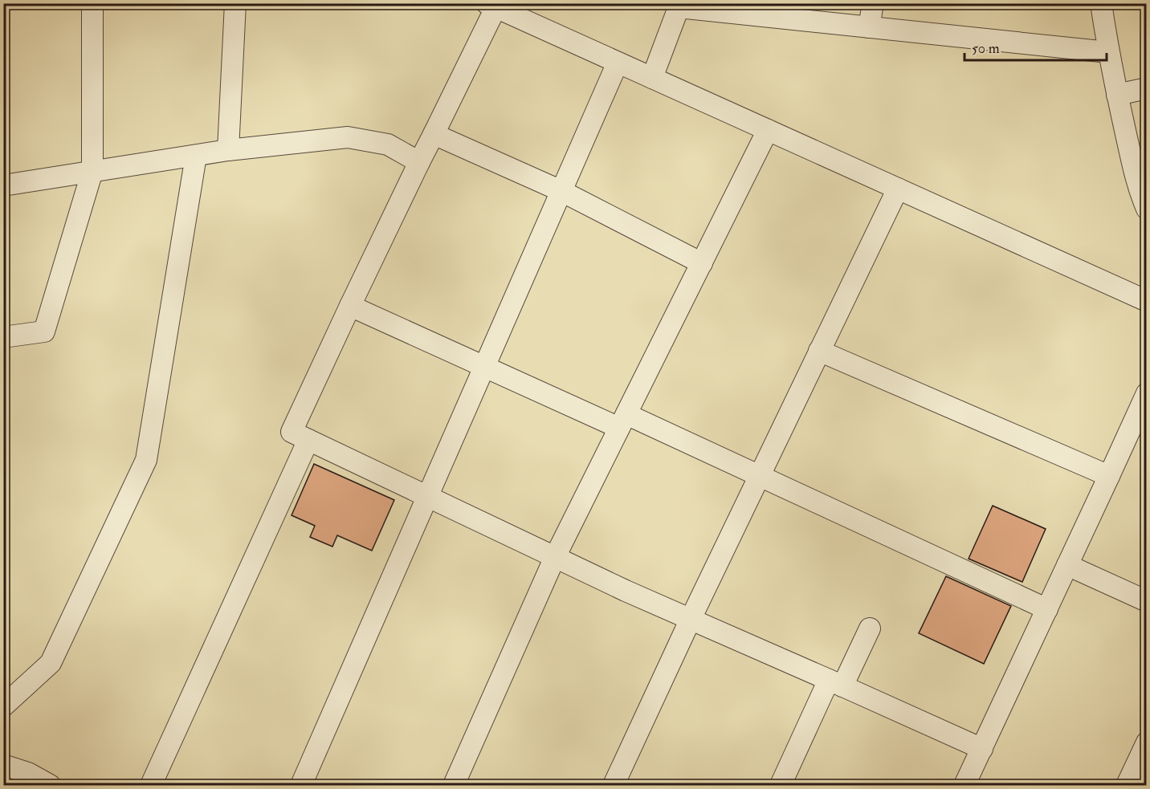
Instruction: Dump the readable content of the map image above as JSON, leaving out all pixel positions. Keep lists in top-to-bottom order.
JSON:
{
  "scale_bar": "50 m"
}
